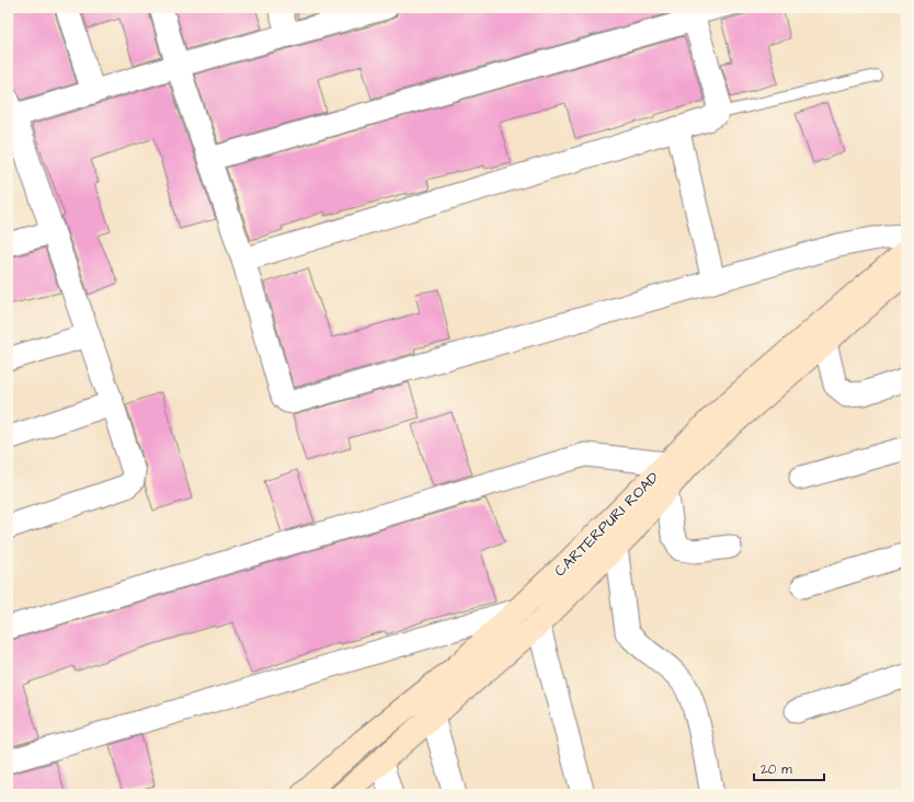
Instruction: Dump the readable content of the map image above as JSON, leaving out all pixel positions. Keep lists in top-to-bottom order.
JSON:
{
  "streets": {
    "main road": ["CARTERPURI ROAD"]
  },
  "scale_bar": "20 m"
}
